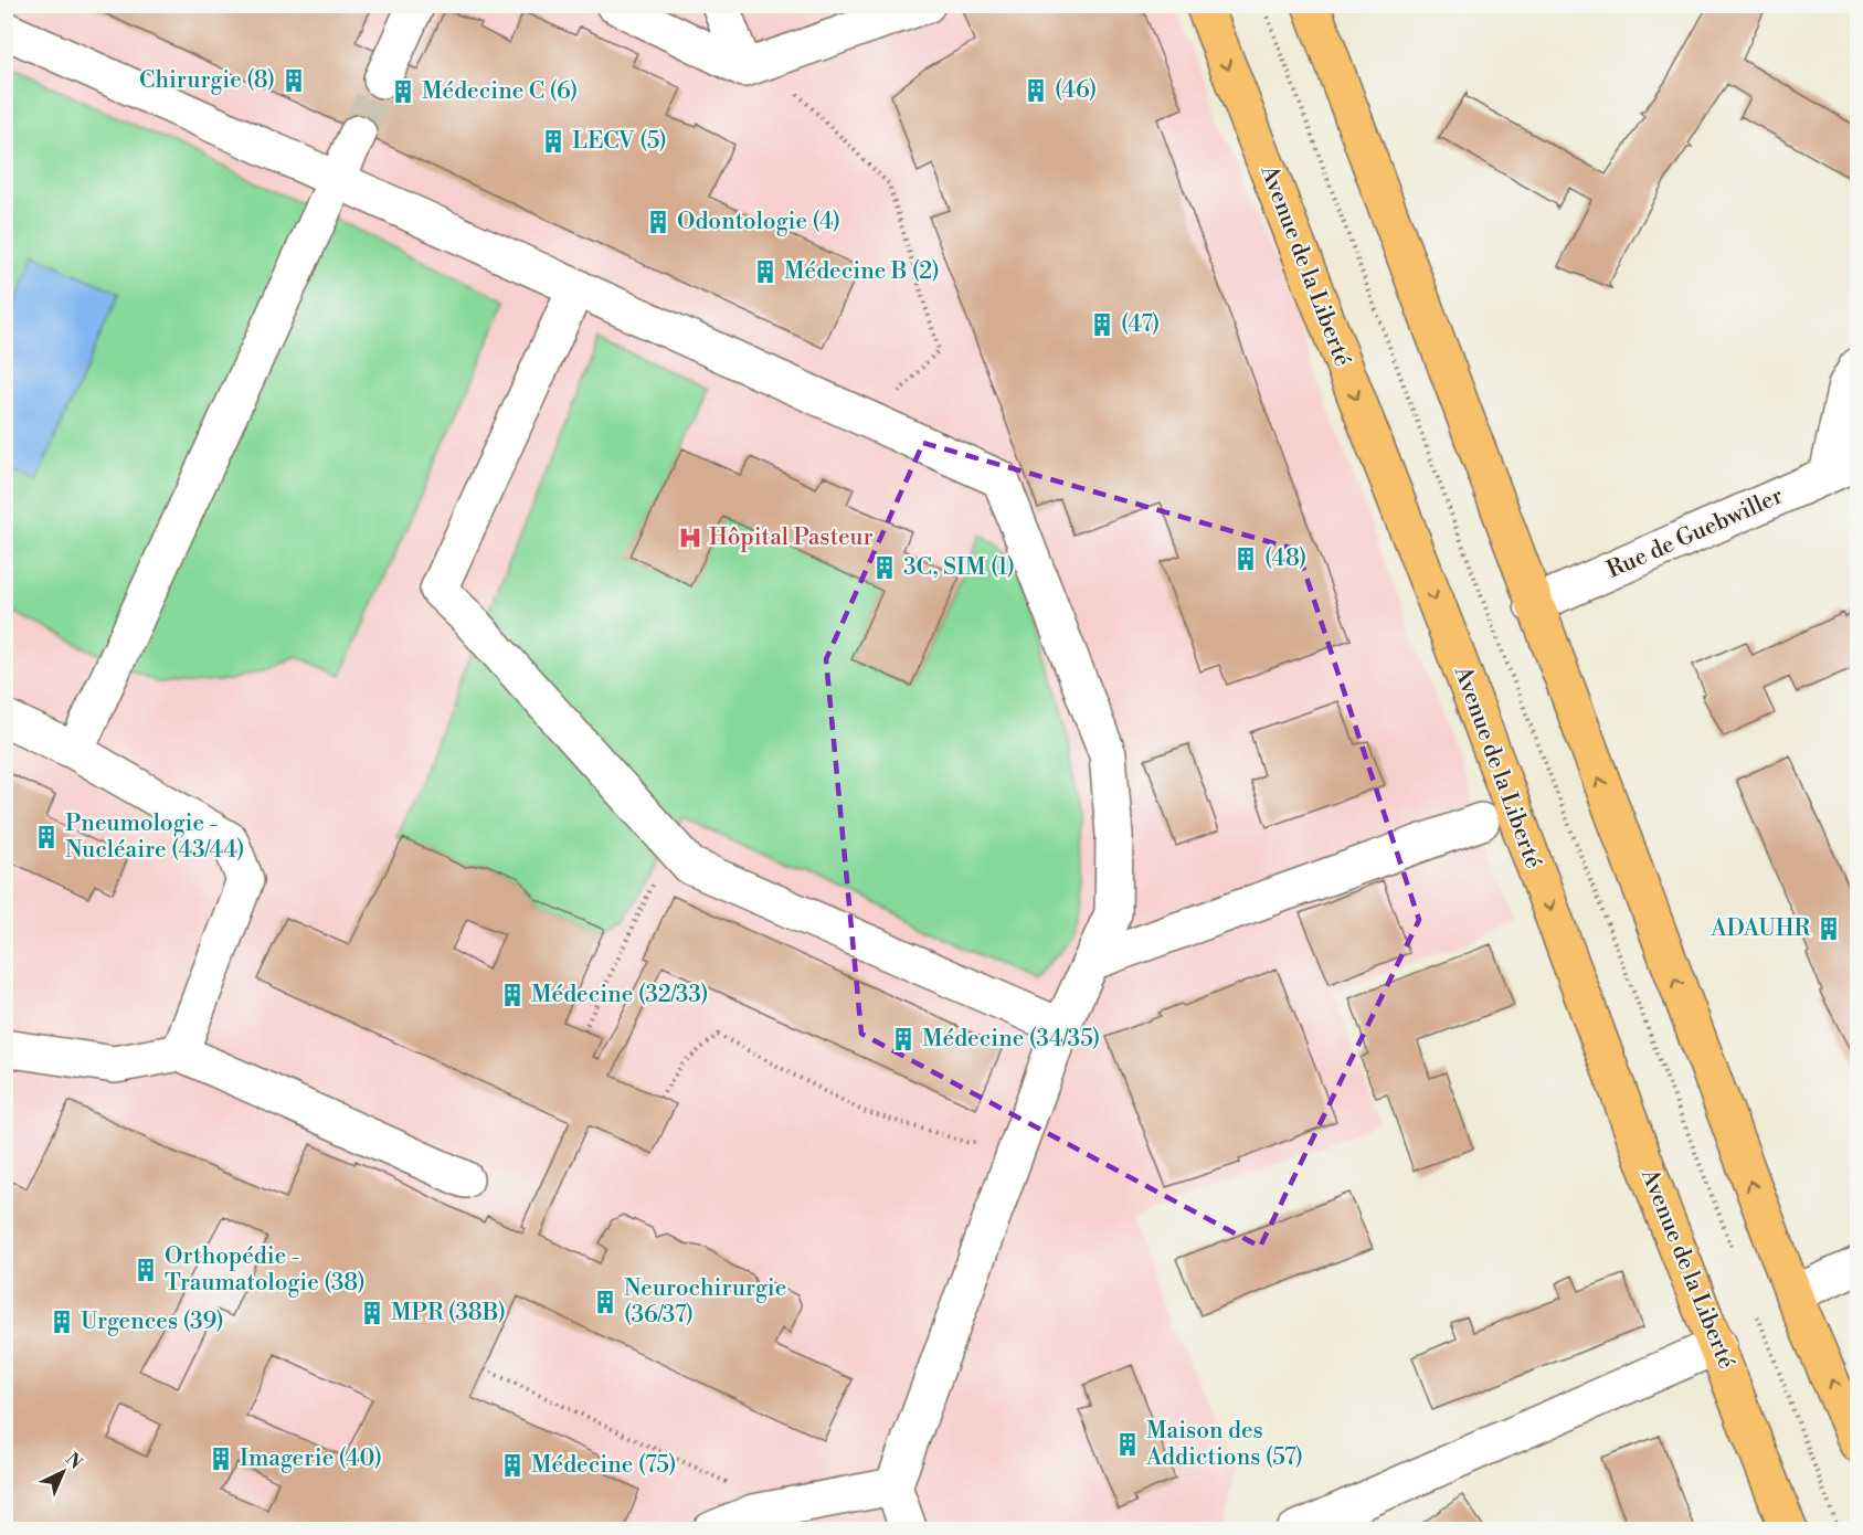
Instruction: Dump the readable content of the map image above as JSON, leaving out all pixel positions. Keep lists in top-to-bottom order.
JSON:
{
  "streets": {
    "main road": ["Avenue de la Liberté"],
    "street": ["Rue de Guebwiller"]
  },
  "places": {
    "building": [
      "Chirurgie (8)",
      "(46)",
      "Médecine C (6)",
      "LECV (5)",
      "Odontologie (4)",
      "Médecine B (2)",
      "(47)",
      "(48)",
      "3C, SIM (1)",
      "Pneumologie - Nucléaire (43/44)",
      "ADAUHR",
      "Médecine (32/33)",
      "Médecine (34/35)",
      "Orthopédie - Traumatologie (38)",
      "Neurochirurgie (36/37)",
      "MPR (38B)",
      "Urgences (39)",
      "Maison des Addictions (57)",
      "Imagerie (40)",
      "Médecine (75)"
    ],
    "hospital": ["Hôpital Pasteur"]
  },
  "north": "top right"
}
